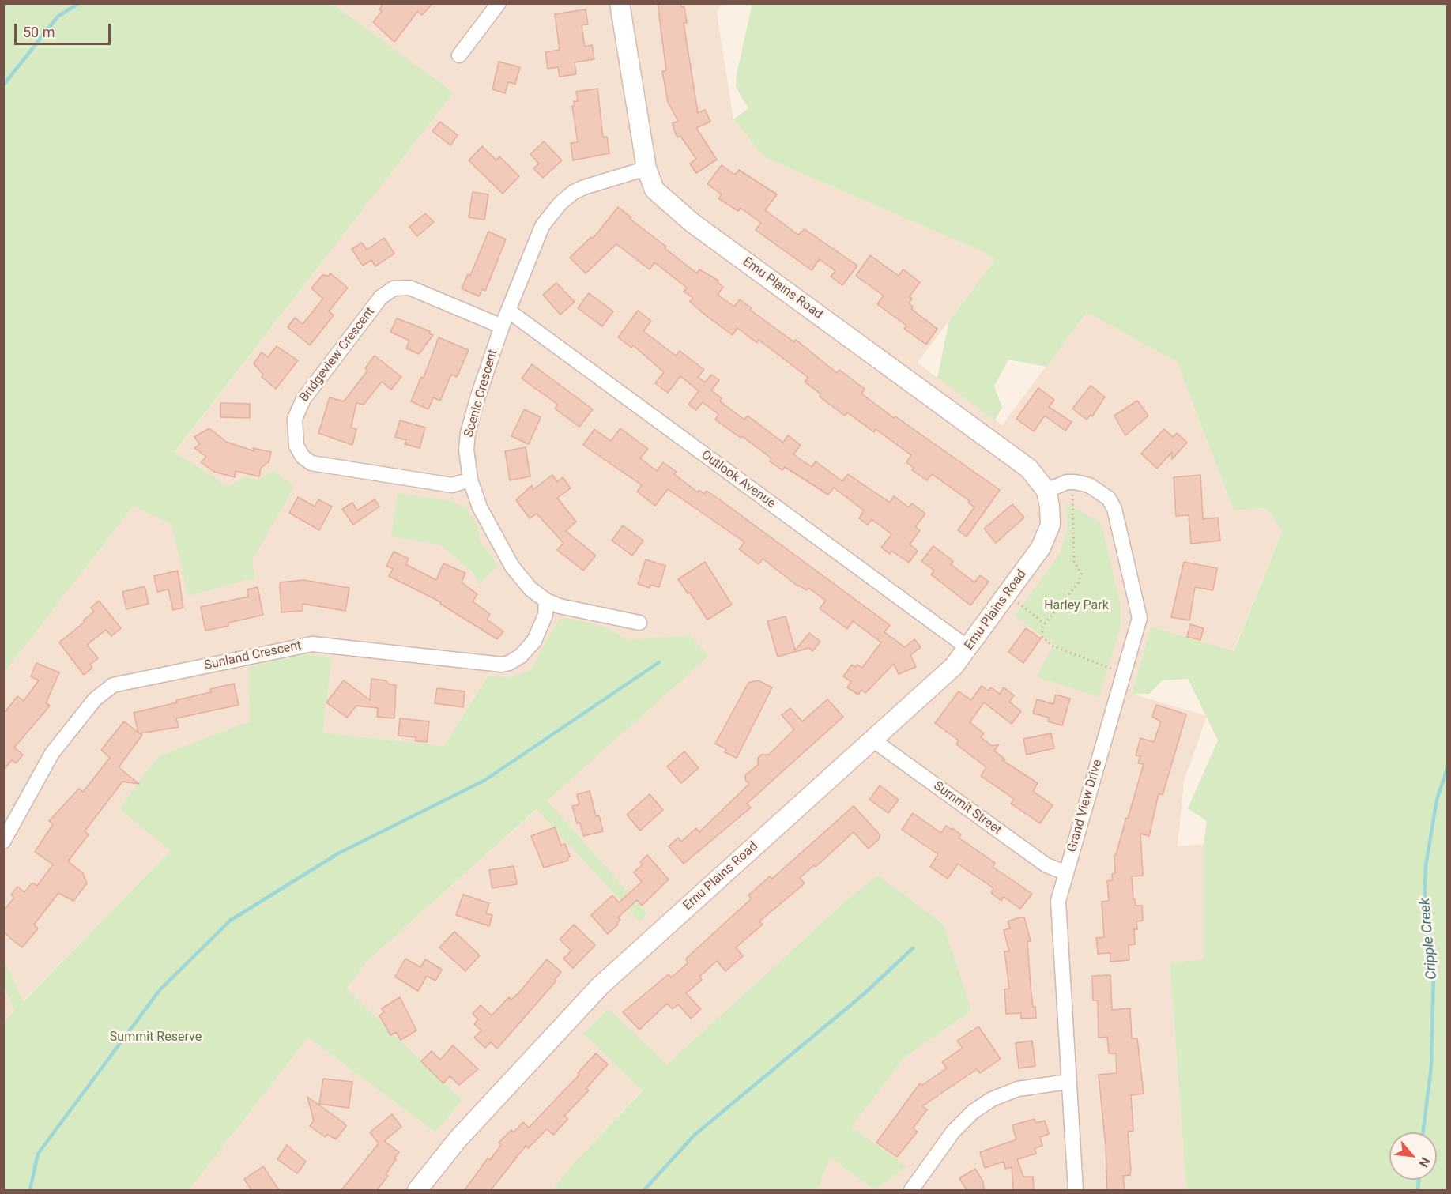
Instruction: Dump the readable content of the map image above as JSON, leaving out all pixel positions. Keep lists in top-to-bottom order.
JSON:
{
  "streets": {
    "street": [
      "Emu Plains Road",
      "Bridgeview Crescent",
      "Scenic Crescent",
      "Outlook Avenue",
      "Sunland Crescent",
      "Grand View Drive",
      "Summit Street"
    ]
  },
  "crossings": [
    ["Emu Plains Road", "Scenic Crescent"],
    ["Emu Plains Road", "Outlook Avenue"],
    ["Emu Plains Road", "Summit Street"],
    ["Bridgeview Crescent", "Scenic Crescent"],
    ["Scenic Crescent", "Outlook Avenue"],
    ["Scenic Crescent", "Sunland Crescent"],
    ["Grand View Drive", "Summit Street"]
  ],
  "water": ["Cripple Creek"],
  "parks": ["Harley Park", "Summit Reserve"],
  "scale_bar": "50 m",
  "north": "bottom right"
}
